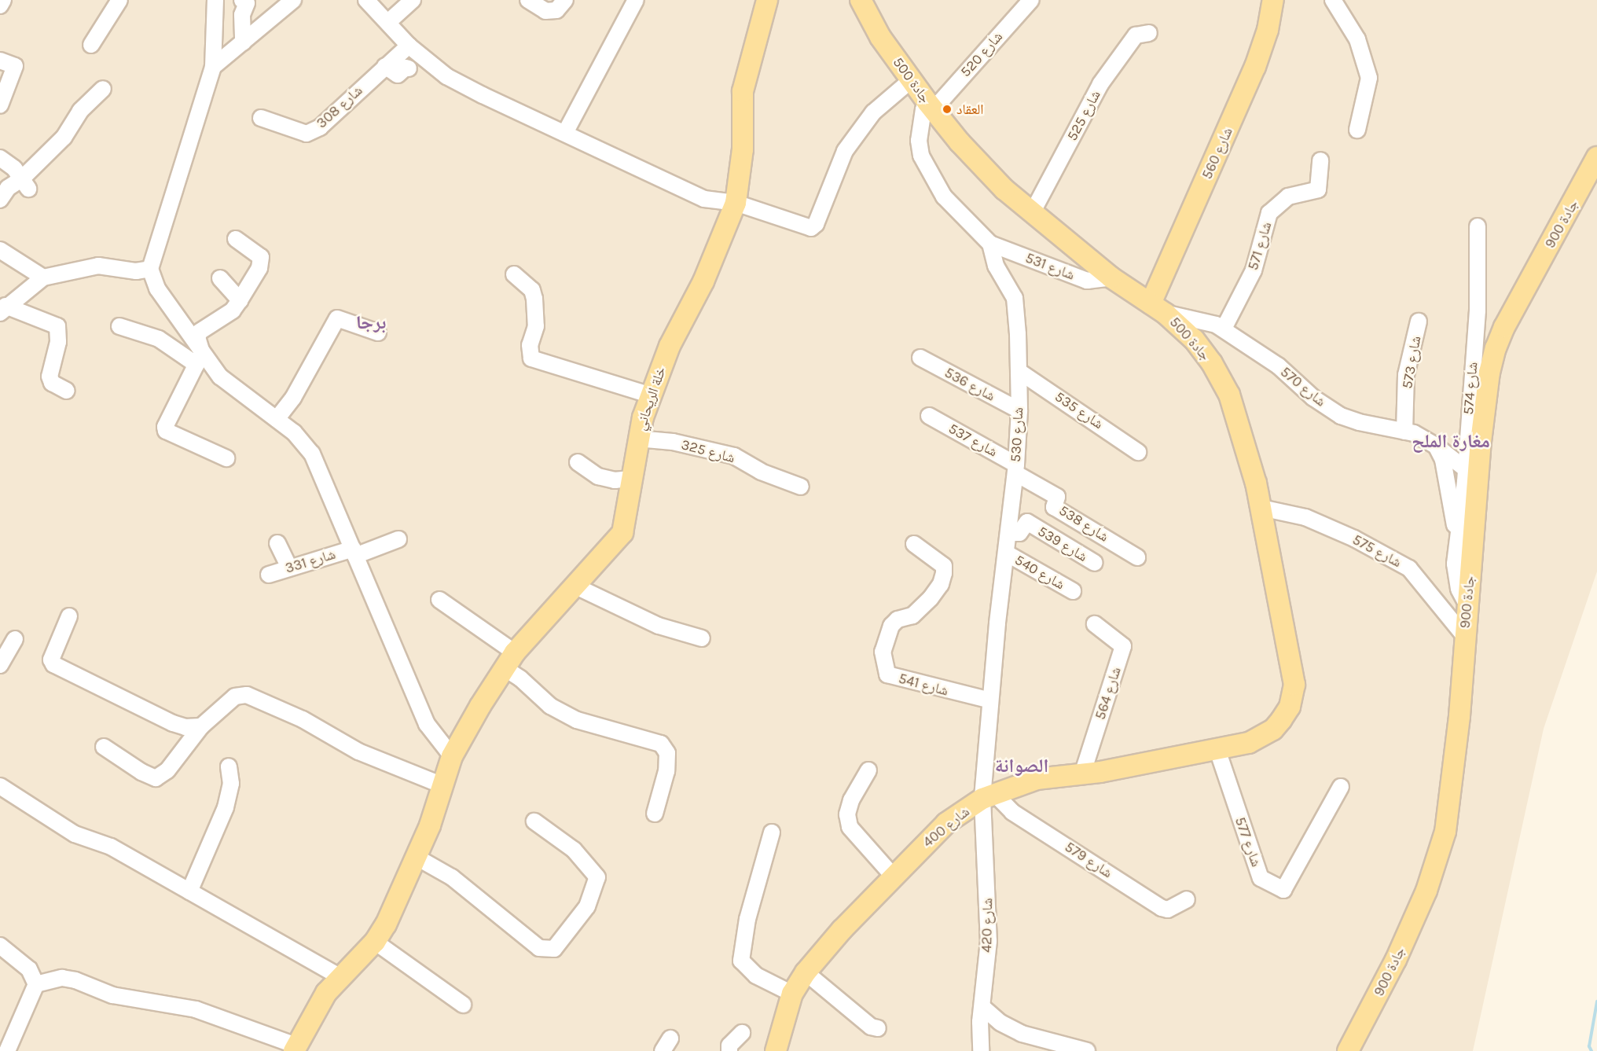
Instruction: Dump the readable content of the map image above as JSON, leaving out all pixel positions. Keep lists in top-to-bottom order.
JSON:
{
  "streets": {
    "main road": [
      "جادة 500",
      "شارع 560",
      "جادة 900",
      "خلة الريحاني",
      "شارع 400"
    ],
    "street": [
      "شارع 520",
      "شارع 308",
      "شارع 525",
      "شارع 571",
      "شارع 531",
      "شارع 573",
      "شارع 536",
      "شارع 570",
      "شارع 574",
      "شارع 535",
      "شارع 530",
      "شارع 537",
      "شارع 325",
      "شارع 538",
      "شارع 539",
      "شارع 575",
      "شارع 331",
      "شارع 540",
      "شارع 541",
      "شارع 564",
      "شارع 577",
      "شارع 579",
      "شارع 420"
    ]
  },
  "crossings": [
    ["شارع 520", "جادة 500"],
    ["شارع 520", "شارع 530"],
    ["جادة 500", "شارع 525"],
    ["جادة 500", "شارع 560"],
    ["جادة 500", "شارع 531"],
    ["جادة 500", "شارع 570"],
    ["جادة 500", "شارع 530"],
    ["جادة 500", "شارع 575"],
    ["جادة 500", "شارع 400"],
    ["جادة 500", "شارع 577"],
    ["شارع 560", "شارع 570"],
    ["جادة 900", "شارع 574"],
    ["جادة 900", "شارع 575"],
    ["شارع 571", "شارع 570"],
    ["شارع 531", "شارع 530"],
    ["شارع 573", "شارع 570"],
    ["شارع 536", "شارع 530"],
    ["شارع 570", "شارع 574"],
    ["خلة الريحاني", "شارع 325"],
    ["شارع 535", "شارع 530"],
    ["شارع 530", "شارع 537"],
    ["شارع 530", "شارع 538"],
    ["شارع 530", "شارع 539"],
    ["شارع 530", "شارع 540"],
    ["شارع 530", "شارع 541"],
    ["شارع 530", "شارع 400"],
    ["شارع 530", "شارع 579"],
    ["شارع 530", "شارع 420"],
    ["شارع 537", "شارع 538"],
    ["شارع 564", "شارع 400"],
    ["شارع 400", "شارع 577"],
    ["شارع 400", "شارع 579"],
    ["شارع 400", "شارع 420"],
    ["شارع 579", "شارع 420"]
  ],
  "districts": ["برجا", "مغارة الملح", "الصوانة"],
  "places": ["العقاد"]
}
